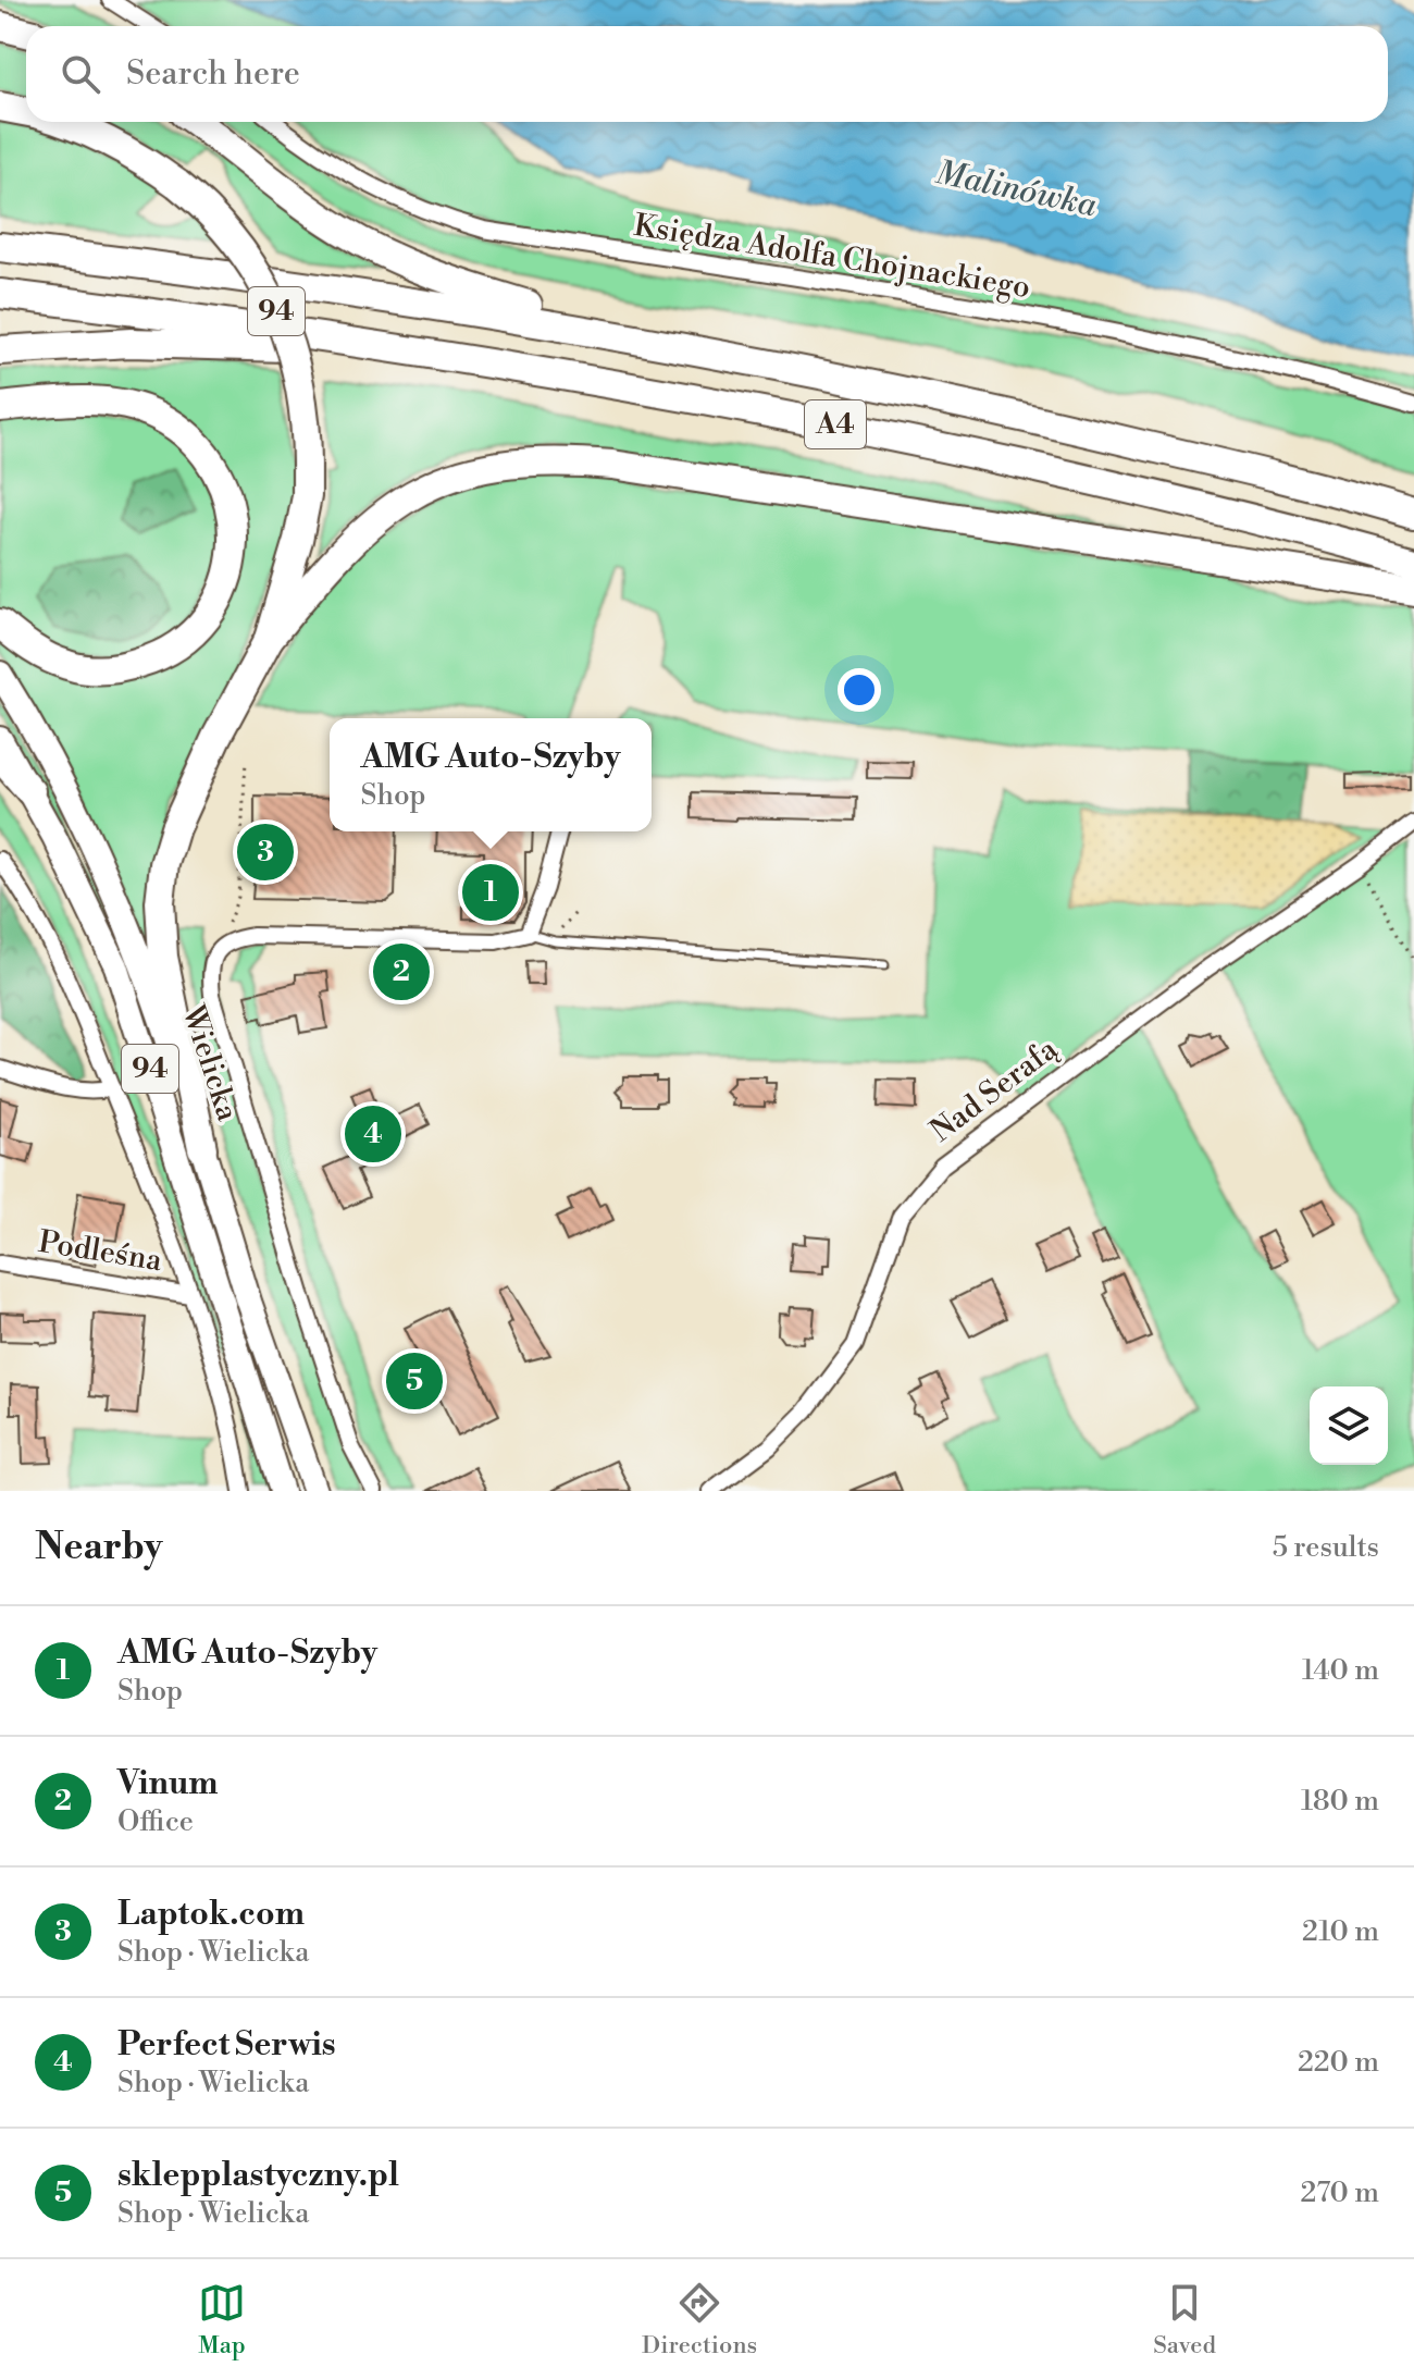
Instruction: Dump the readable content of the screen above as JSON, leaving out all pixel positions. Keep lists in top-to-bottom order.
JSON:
{
  "streets": {
    "highway": ["94", "A4"],
    "main road": ["Wielicka"],
    "street": ["Księdza Adolfa Chojnackiego", "Nad Serafą", "Podleśna"]
  },
  "crossings": [
    ["94", "Wielicka"]
  ],
  "water": ["Malinówka"],
  "page": {
    "search": "Search here",
    "popup": ["AMG Auto-Szyby", "Shop"],
    "pins": [
      "3",
      "1",
      "2",
      "4",
      "5"
    ],
    "heading": ["Nearby", "5 results"],
    "list": [
      {
        "mark": "1",
        "name": "AMG Auto-Szyby",
        "note": "Shop",
        "value": "140 m"
      },
      {
        "mark": "2",
        "name": "Vinum",
        "note": "Office",
        "value": "180 m"
      },
      {
        "mark": "3",
        "name": "Laptok.com",
        "note": "Shop · Wielicka",
        "value": "210 m"
      },
      {
        "mark": "4",
        "name": "Perfect Serwis",
        "note": "Shop · Wielicka",
        "value": "220 m"
      },
      {
        "mark": "5",
        "name": "sklepplastyczny.pl",
        "note": "Shop · Wielicka",
        "value": "270 m"
      }
    ],
    "nav": ["Map", "Directions", "Saved"]
  }
}
